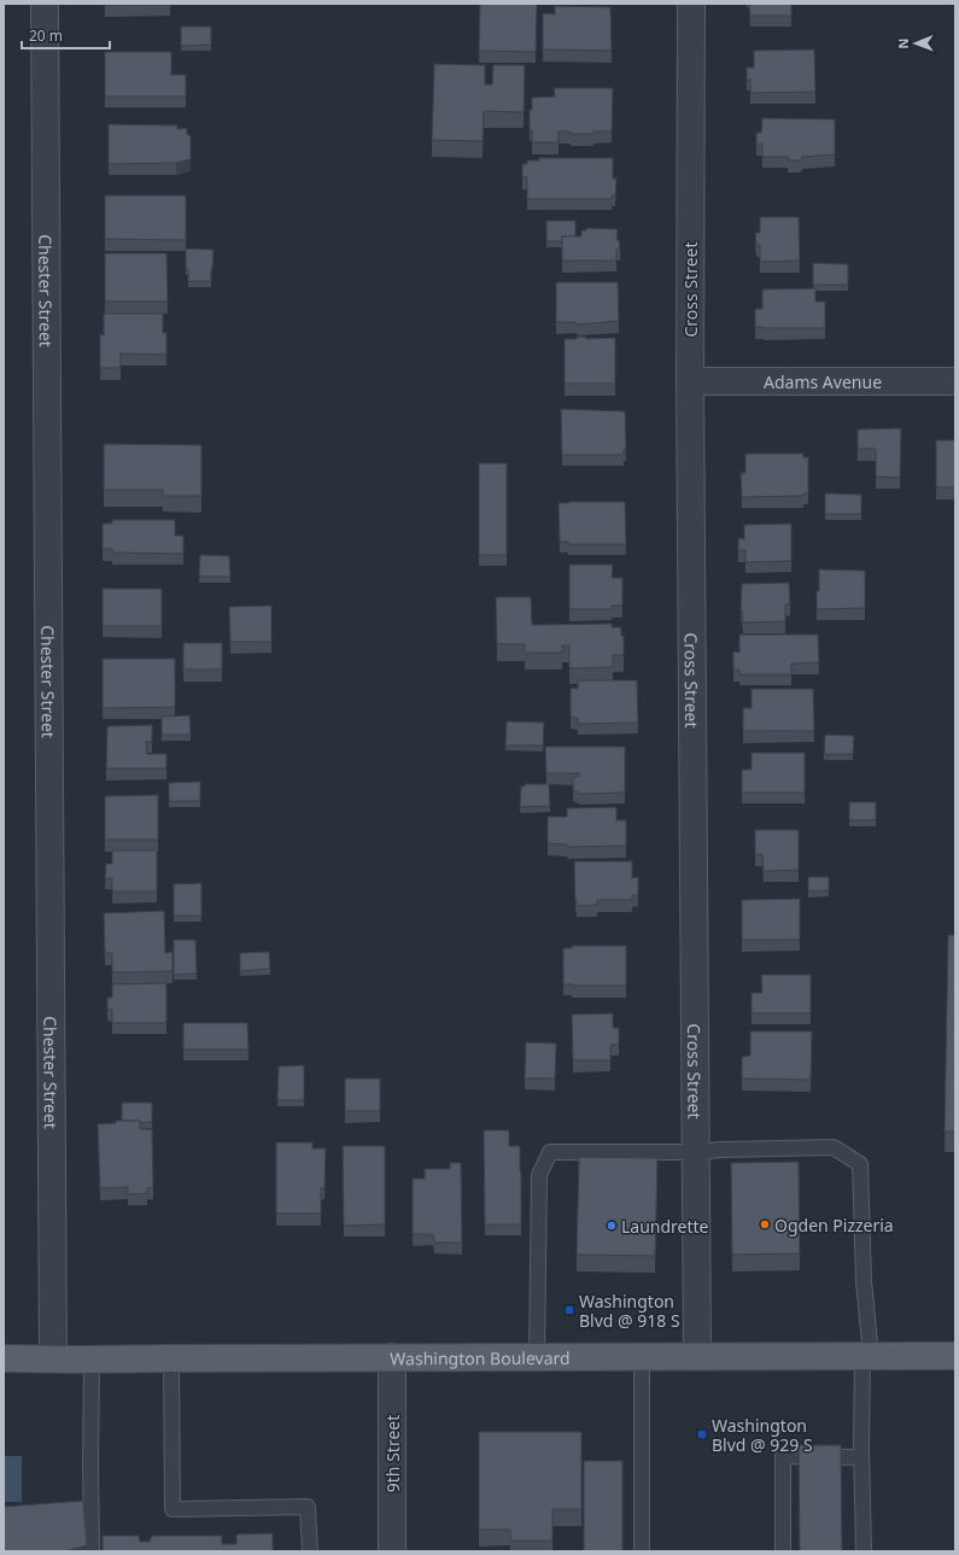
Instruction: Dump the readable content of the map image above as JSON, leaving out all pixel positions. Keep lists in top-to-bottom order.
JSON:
{
  "streets": {
    "main road": ["Washington Boulevard"],
    "street": [
      "Cross Street",
      "Chester Street",
      "Adams Avenue",
      "9th Street"
    ]
  },
  "crossings": [
    ["Cross Street", "Adams Avenue"],
    ["Cross Street", "Washington Boulevard"],
    ["Chester Street", "Washington Boulevard"],
    ["Washington Boulevard", "9th Street"]
  ],
  "places": {
    "other": ["Ogden Pizzeria", "Laundrette"],
    "transit": ["Washington Blvd @ 918 S", "Washington Blvd @ 929 S"]
  },
  "scale_bar": "20 m",
  "north": "left"
}
